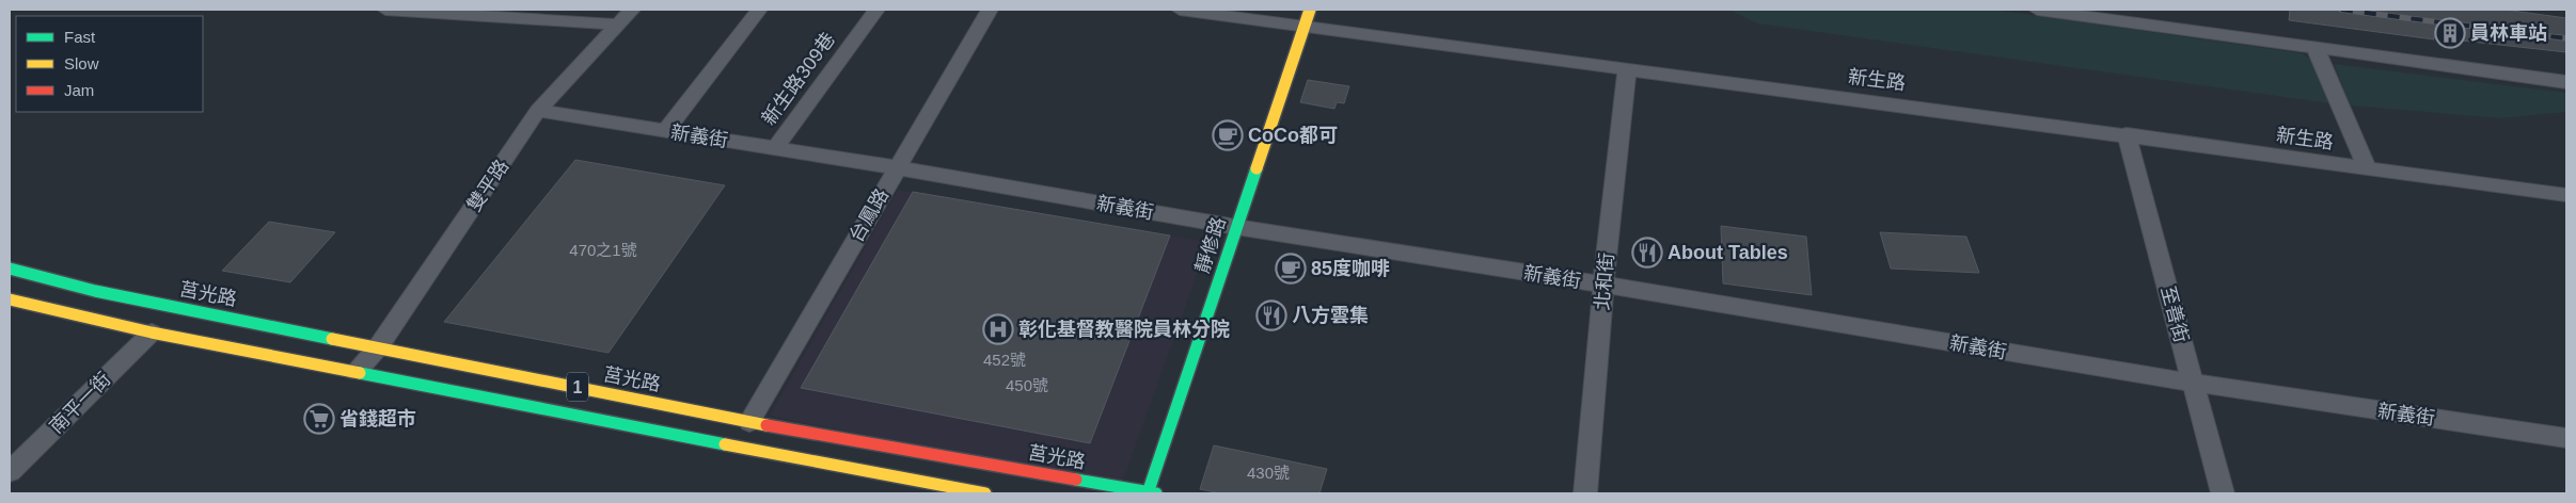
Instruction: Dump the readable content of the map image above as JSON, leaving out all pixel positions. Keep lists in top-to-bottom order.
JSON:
{
  "streets": {
    "main road": ["靜修路", "莒光路", "1"],
    "street": [
      "新生路309巷",
      "新生路",
      "新義街",
      "雙平路",
      "台鳳路",
      "北和街",
      "至善街",
      "南平一街"
    ]
  },
  "crossings": [
    ["新生路309巷", "新義街"],
    ["新生路", "靜修路"],
    ["新生路", "北和街"],
    ["新生路", "至善街"],
    ["新義街", "雙平路"],
    ["新義街", "台鳳路"],
    ["新義街", "靜修路"],
    ["新義街", "北和街"],
    ["新義街", "至善街"],
    ["雙平路", "莒光路"],
    ["雙平路", "1"],
    ["台鳳路", "莒光路"],
    ["靜修路", "莒光路"],
    ["1", "南平一街"]
  ],
  "places": {
    "building": ["員林車站"],
    "cafe": ["CoCo都可", "85度咖啡"],
    "restaurant": ["About Tables", "八方雲集"],
    "hospital": ["彰化基督教醫院員林分院"],
    "supermarket": ["省錢超市"]
  },
  "house_numbers": [
    "470之1號",
    "452號",
    "450號",
    "430號"
  ],
  "legend": ["Fast", "Slow", "Jam"]
}
